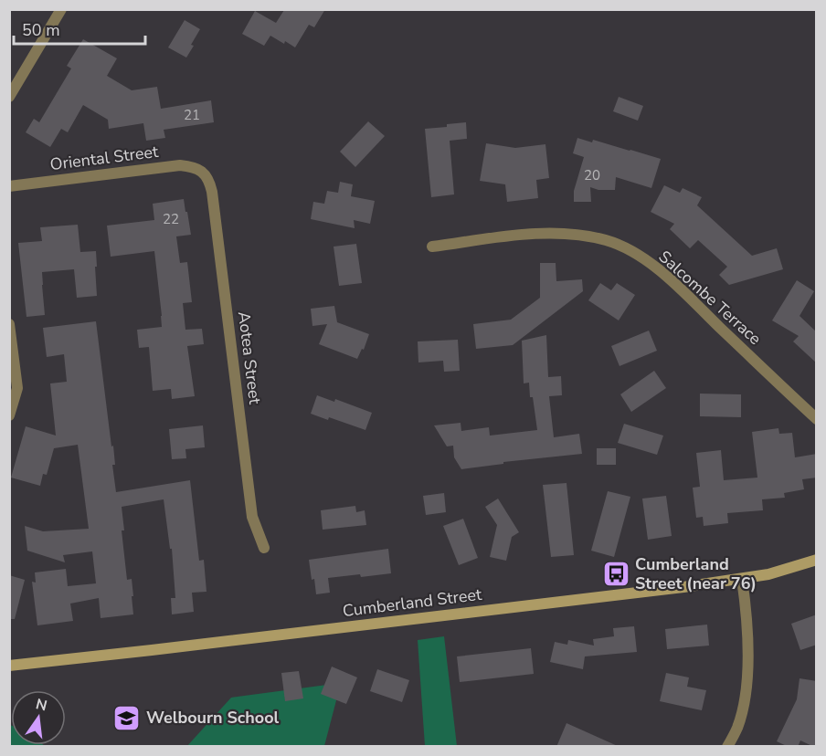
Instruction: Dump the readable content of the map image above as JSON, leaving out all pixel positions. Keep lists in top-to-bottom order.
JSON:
{
  "streets": {
    "main road": ["Cumberland Street"],
    "street": ["Oriental Street", "Salcombe Terrace", "Aotea Street"]
  },
  "crossings": [
    ["Oriental Street", "Aotea Street"]
  ],
  "places": {
    "bus stop": ["Cumberland Street (near 76)"],
    "school or university": ["Welbourn School"]
  },
  "house_numbers": ["21", "20", "22"],
  "scale_bar": "50 m",
  "north": "top"
}
